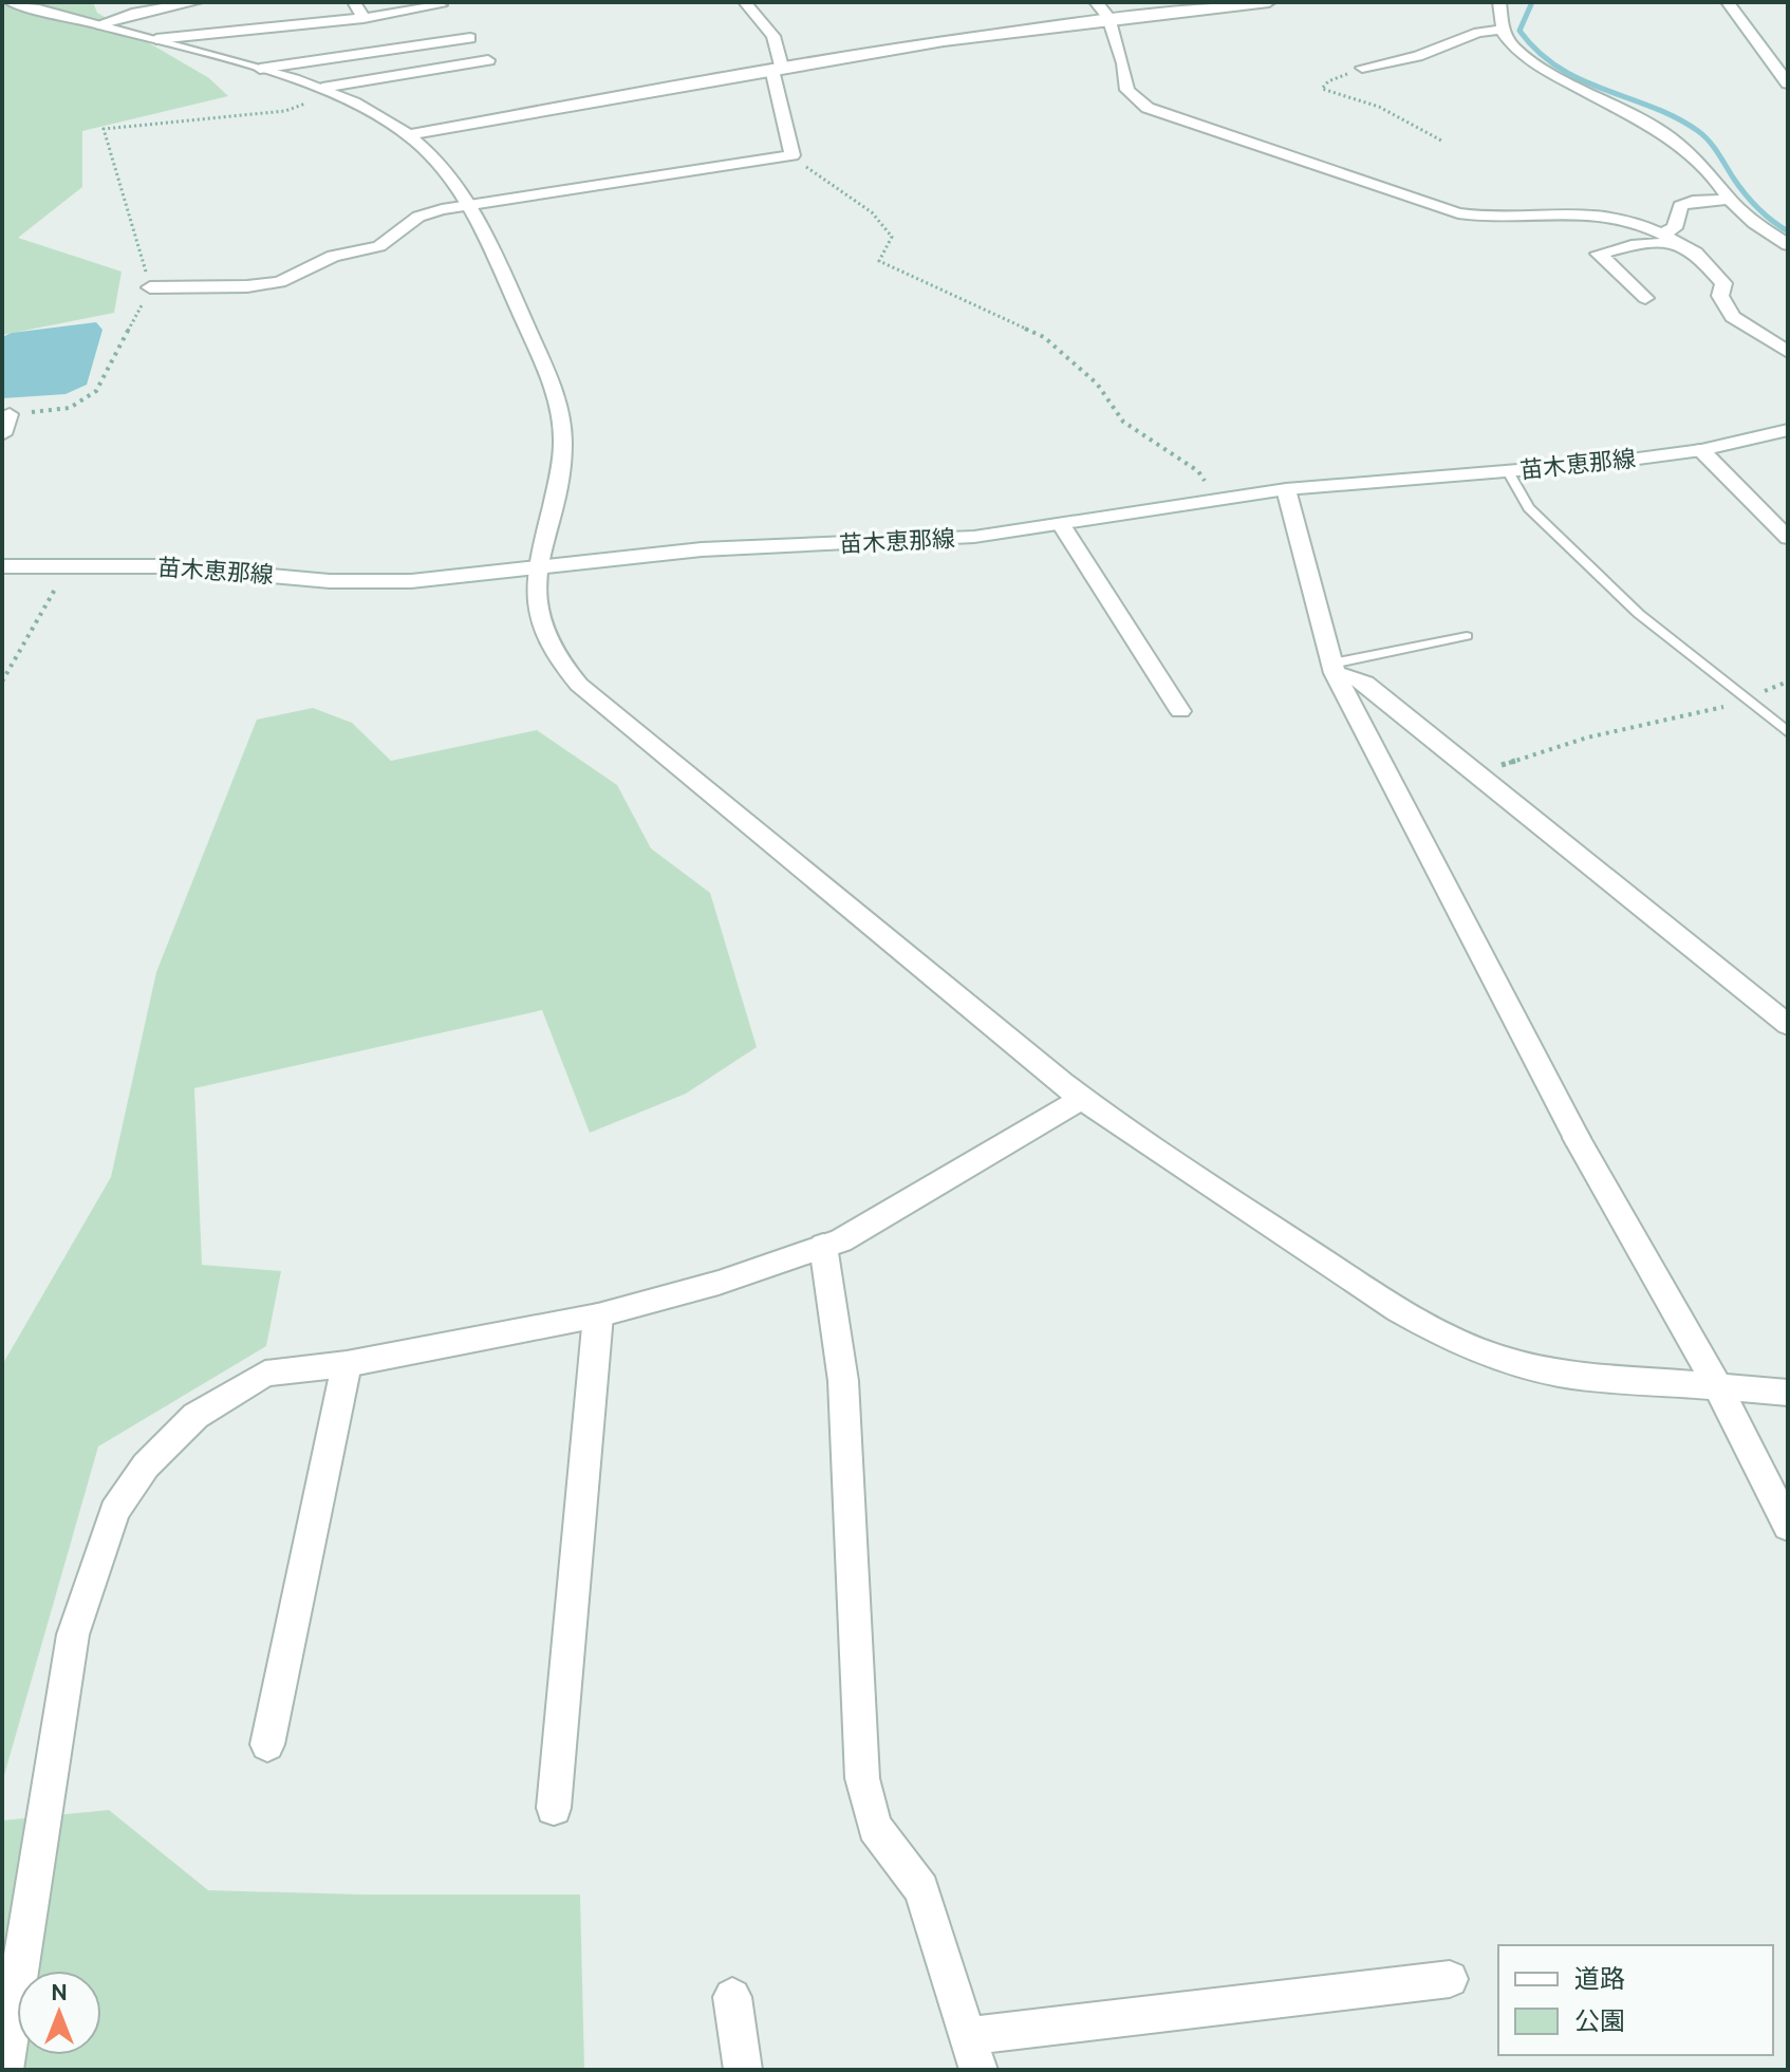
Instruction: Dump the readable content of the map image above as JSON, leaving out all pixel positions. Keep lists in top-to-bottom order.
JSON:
{
  "streets": {
    "street": ["苗木恵那線"]
  },
  "legend": ["道路", "公園"],
  "north": "top"
}
